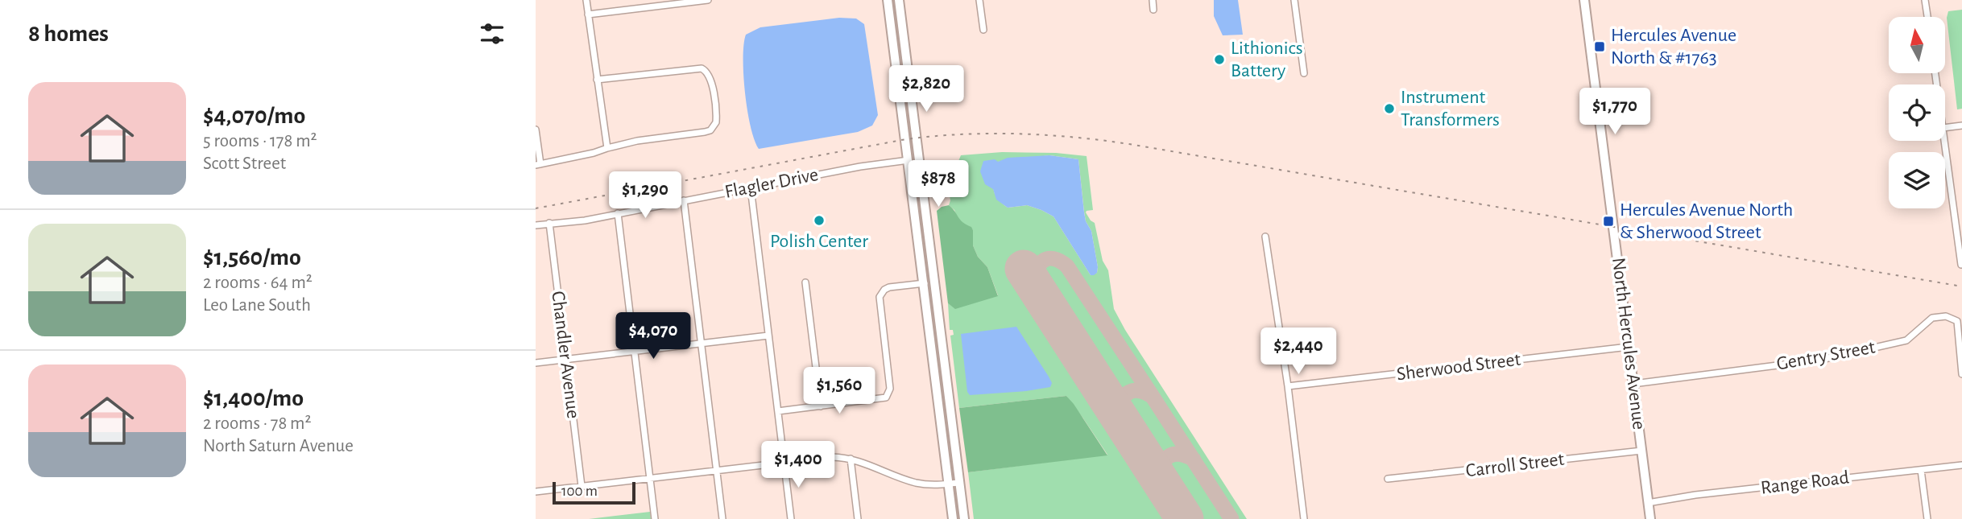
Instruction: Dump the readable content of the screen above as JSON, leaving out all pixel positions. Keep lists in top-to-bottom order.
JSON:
{
  "streets": {
    "main road": ["North Hercules Avenue"],
    "street": [
      "Flagler Drive",
      "Chandler Avenue",
      "Gentry Street",
      "Sherwood Street",
      "Carroll Street",
      "Range Road"
    ]
  },
  "crossings": [
    ["Flagler Drive", "Chandler Avenue"],
    ["North Hercules Avenue", "Gentry Street"],
    ["North Hercules Avenue", "Sherwood Street"],
    ["North Hercules Avenue", "Carroll Street"],
    ["North Hercules Avenue", "Range Road"]
  ],
  "places": {
    "transit": ["Hercules Avenue North & #1763", "Hercules Avenue North & Sherwood Street"],
    "other": ["Lithionics Battery", "Instrument Transformers", "Polish Center"]
  },
  "scale_bar": "100 m",
  "north": "top",
  "page": {
    "heading": "8 homes",
    "price": [
      "$2,820",
      "$1,770",
      "$878",
      "$1,290",
      "$4,070",
      "$2,440",
      "$1,560",
      "$1,400"
    ],
    "list": [
      {
        "name": "$4,070/mo",
        "note": "5 rooms · 178 m² · Scott Street"
      },
      {
        "name": "$1,560/mo",
        "note": "2 rooms · 64 m² · Leo Lane South"
      },
      {
        "name": "$1,400/mo",
        "note": "2 rooms · 78 m² · North Saturn Avenue"
      }
    ],
    "scale": "100 m"
  }
}
